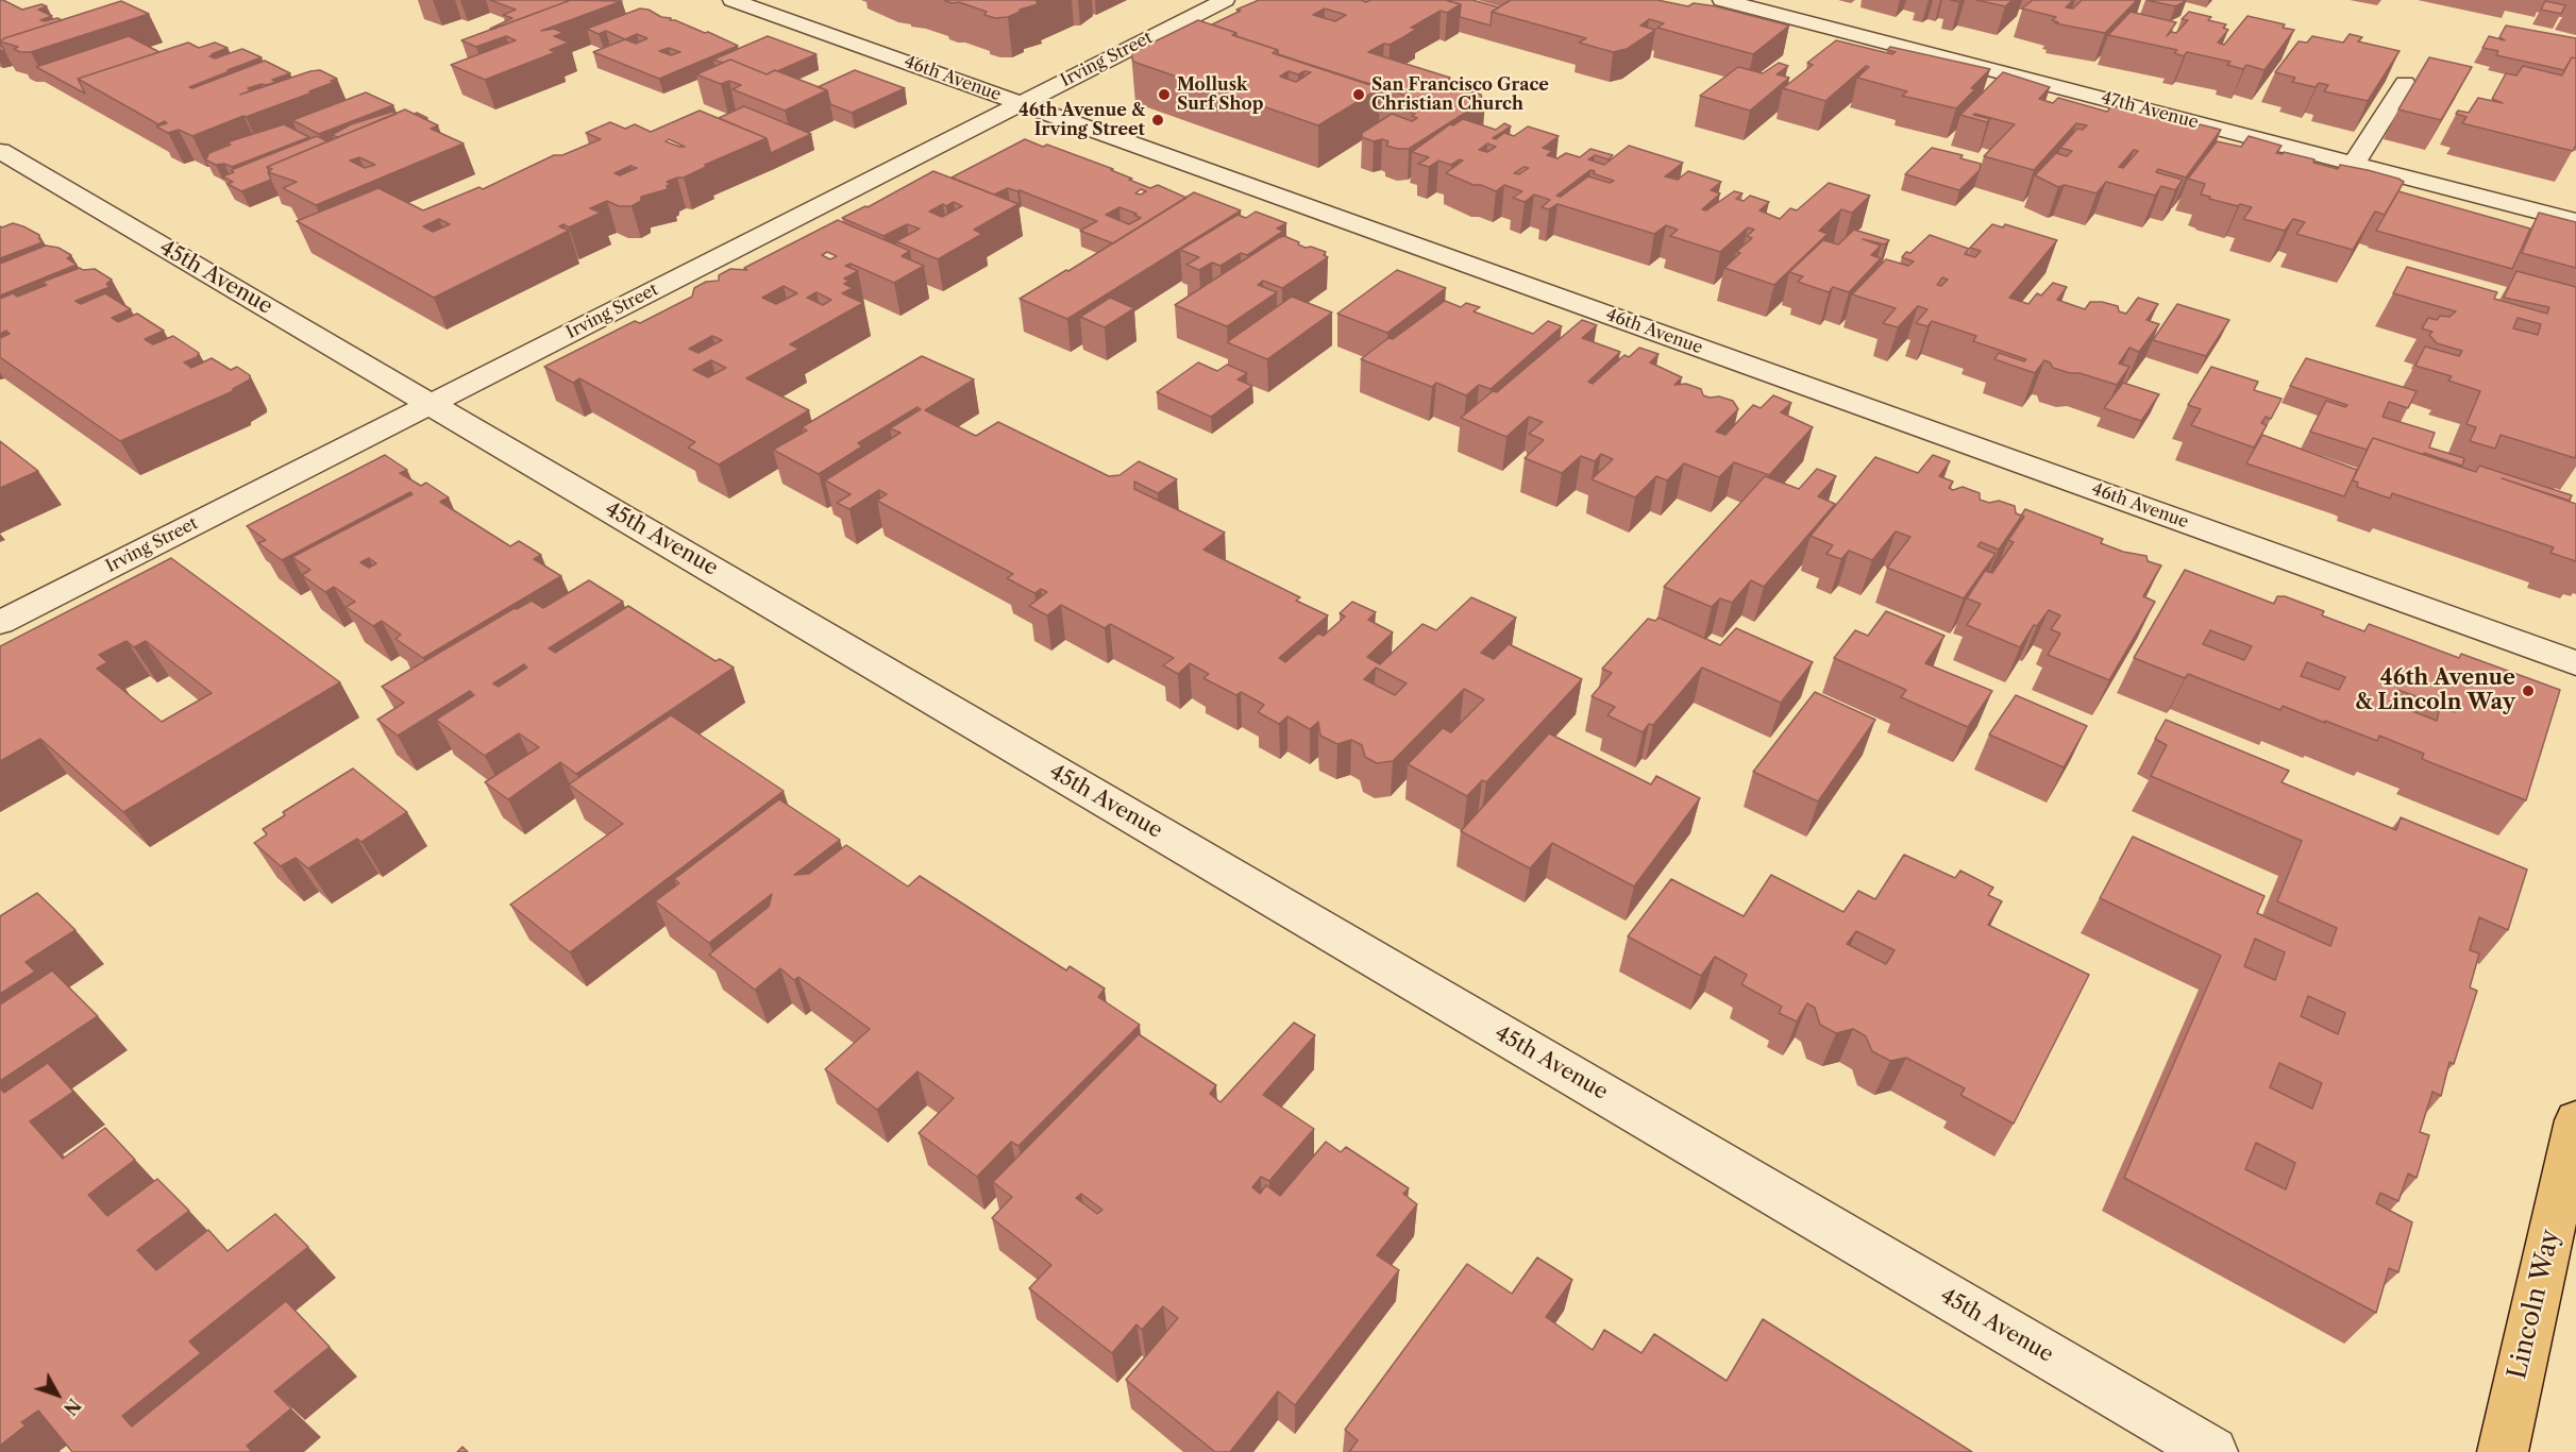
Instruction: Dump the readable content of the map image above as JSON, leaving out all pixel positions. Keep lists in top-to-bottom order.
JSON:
{
  "streets": {
    "main road": ["Lincoln Way"],
    "street": [
      "Irving Street",
      "46th Avenue",
      "47th Avenue",
      "45th Avenue"
    ]
  },
  "crossings": [
    ["Irving Street", "46th Avenue"],
    ["Irving Street", "45th Avenue"]
  ],
  "places": [
    "Mollusk Surf Shop",
    "San Francisco Grace Christian Church",
    "46th Avenue & Irving Street",
    "46th Avenue & Lincoln Way"
  ],
  "north": "bottom right"
}
